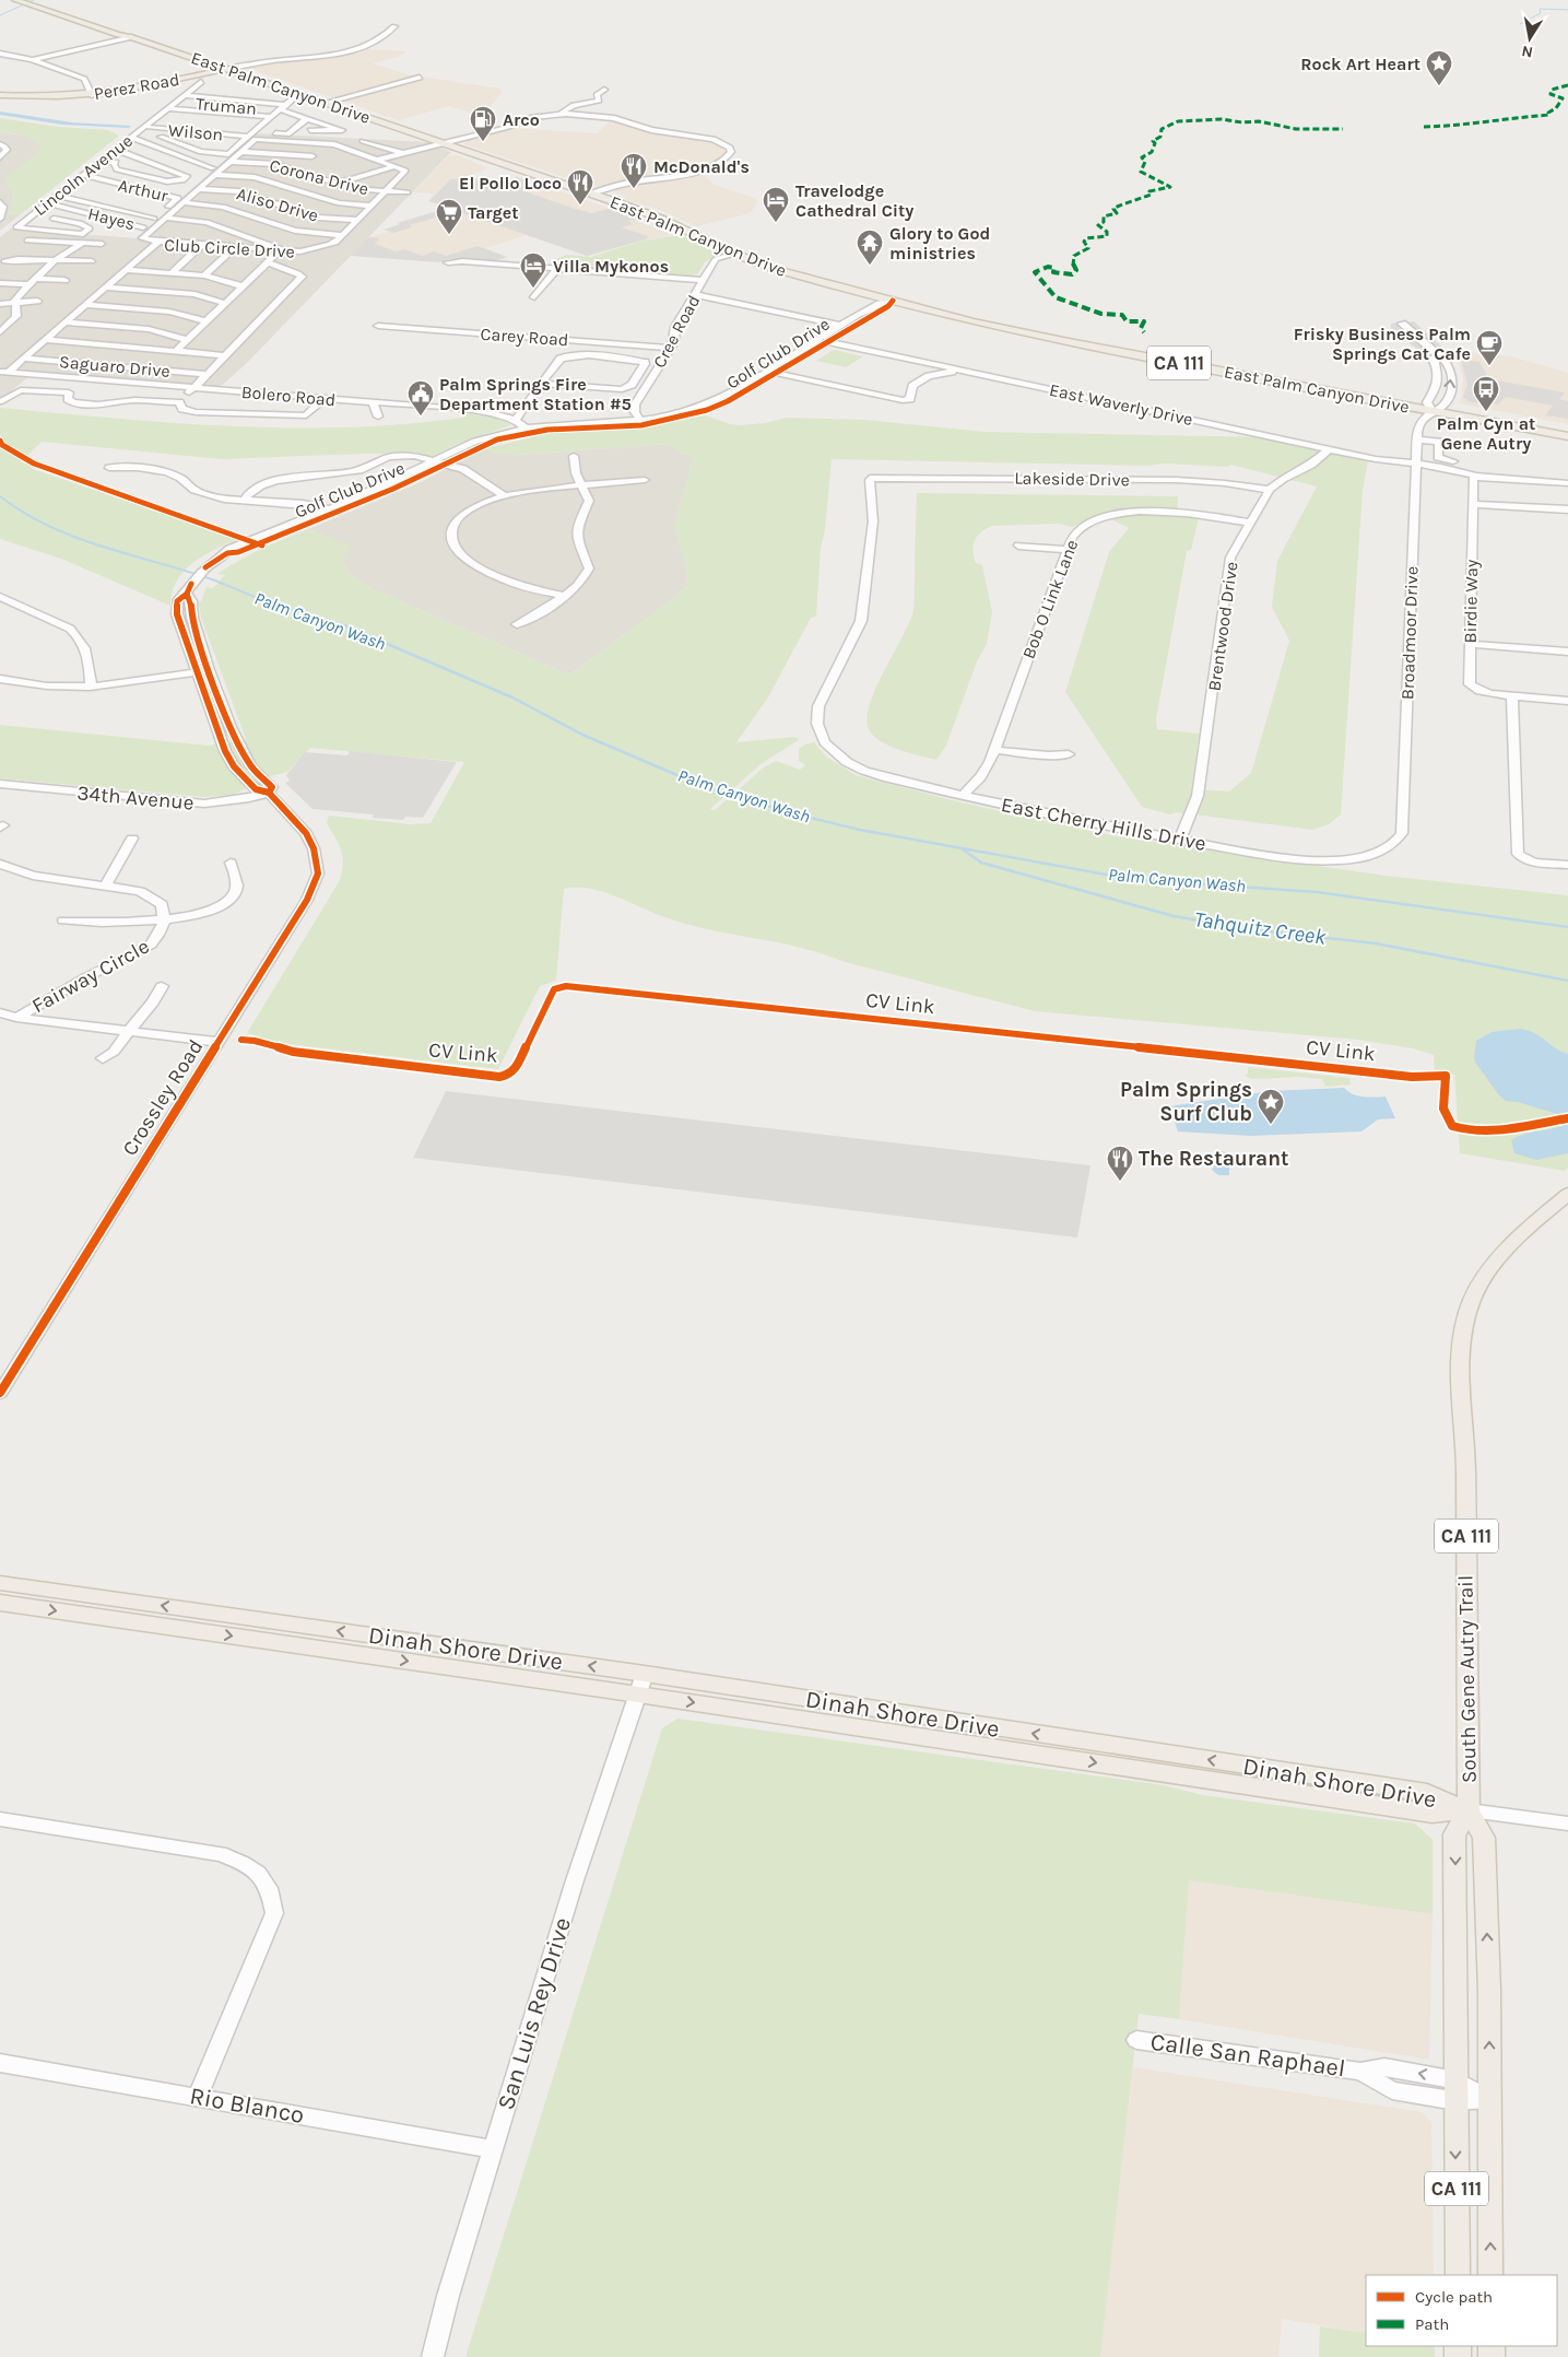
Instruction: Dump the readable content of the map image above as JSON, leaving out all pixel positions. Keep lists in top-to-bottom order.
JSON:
{
  "streets": {
    "main road": [
      "Perez Road",
      "East Palm Canyon Drive",
      "CA 111",
      "Dinah Shore Drive",
      "South Gene Autry Trail"
    ],
    "street": [
      "Truman",
      "Wilson",
      "Lincoln Avenue",
      "Corona Drive",
      "Arthur",
      "Aliso Drive",
      "Hayes",
      "Club Circle Drive",
      "Cree Road",
      "Carey Road",
      "Golf Club Drive",
      "Saguaro Drive",
      "Bolero Road",
      "East Waverly Drive",
      "Lakeside Drive",
      "Bob O Link Lane",
      "Birdie Way",
      "Brentwood Drive",
      "Broadmoor Drive",
      "34th Avenue",
      "East Cherry Hills Drive",
      "Fairway Circle",
      "Crossley Road",
      "San Luis Rey Drive",
      "Calle San Raphael",
      "Rio Blanco"
    ],
    "cycle path": ["CV Link"]
  },
  "crossings": [
    ["Perez Road", "East Palm Canyon Drive"],
    ["East Palm Canyon Drive", "Cree Road"],
    ["East Palm Canyon Drive", "Golf Club Drive"],
    ["East Palm Canyon Drive", "Broadmoor Drive"],
    ["Truman", "Lincoln Avenue"],
    ["Wilson", "Lincoln Avenue"],
    ["Lincoln Avenue", "Arthur"],
    ["Lincoln Avenue", "Hayes"],
    ["Corona Drive", "Club Circle Drive"],
    ["Arthur", "Hayes"],
    ["Aliso Drive", "Club Circle Drive"],
    ["Club Circle Drive", "Saguaro Drive"],
    ["Cree Road", "Carey Road"],
    ["Cree Road", "Golf Club Drive"],
    ["Golf Club Drive", "Bolero Road"],
    ["Golf Club Drive", "East Waverly Drive"],
    ["Golf Club Drive", "34th Avenue"],
    ["Golf Club Drive", "Crossley Road"],
    ["East Waverly Drive", "Birdie Way"],
    ["East Waverly Drive", "Brentwood Drive"],
    ["East Waverly Drive", "Broadmoor Drive"],
    ["Lakeside Drive", "Brentwood Drive"],
    ["Lakeside Drive", "East Cherry Hills Drive"],
    ["Bob O Link Lane", "Brentwood Drive"],
    ["Bob O Link Lane", "East Cherry Hills Drive"],
    ["Brentwood Drive", "East Cherry Hills Drive"],
    ["Broadmoor Drive", "East Cherry Hills Drive"],
    ["Fairway Circle", "Crossley Road"],
    ["Dinah Shore Drive", "South Gene Autry Trail"],
    ["Dinah Shore Drive", "San Luis Rey Drive"],
    ["South Gene Autry Trail", "Calle San Raphael"],
    ["San Luis Rey Drive", "Rio Blanco"]
  ],
  "water": ["Palm Canyon Wash", "Tahquitz Creek"],
  "places": {
    "place": ["Rock Art Heart", "Palm Springs Surf Club"],
    "fuel station": ["Arco"],
    "restaurant": ["McDonald's", "El Pollo Loco", "The Restaurant"],
    "hotel": ["Travelodge Cathedral City", "Villa Mykonos"],
    "supermarket": ["Target"],
    "temple": ["Glory to God ministries"],
    "cafe": ["Frisky Business Palm Springs Cat Cafe"],
    "bus stop": ["Palm Cyn at Gene Autry"],
    "public building": ["Palm Springs Fire Department Station #5"]
  },
  "legend": ["Cycle path", "Path"],
  "north": "bottom"
}
